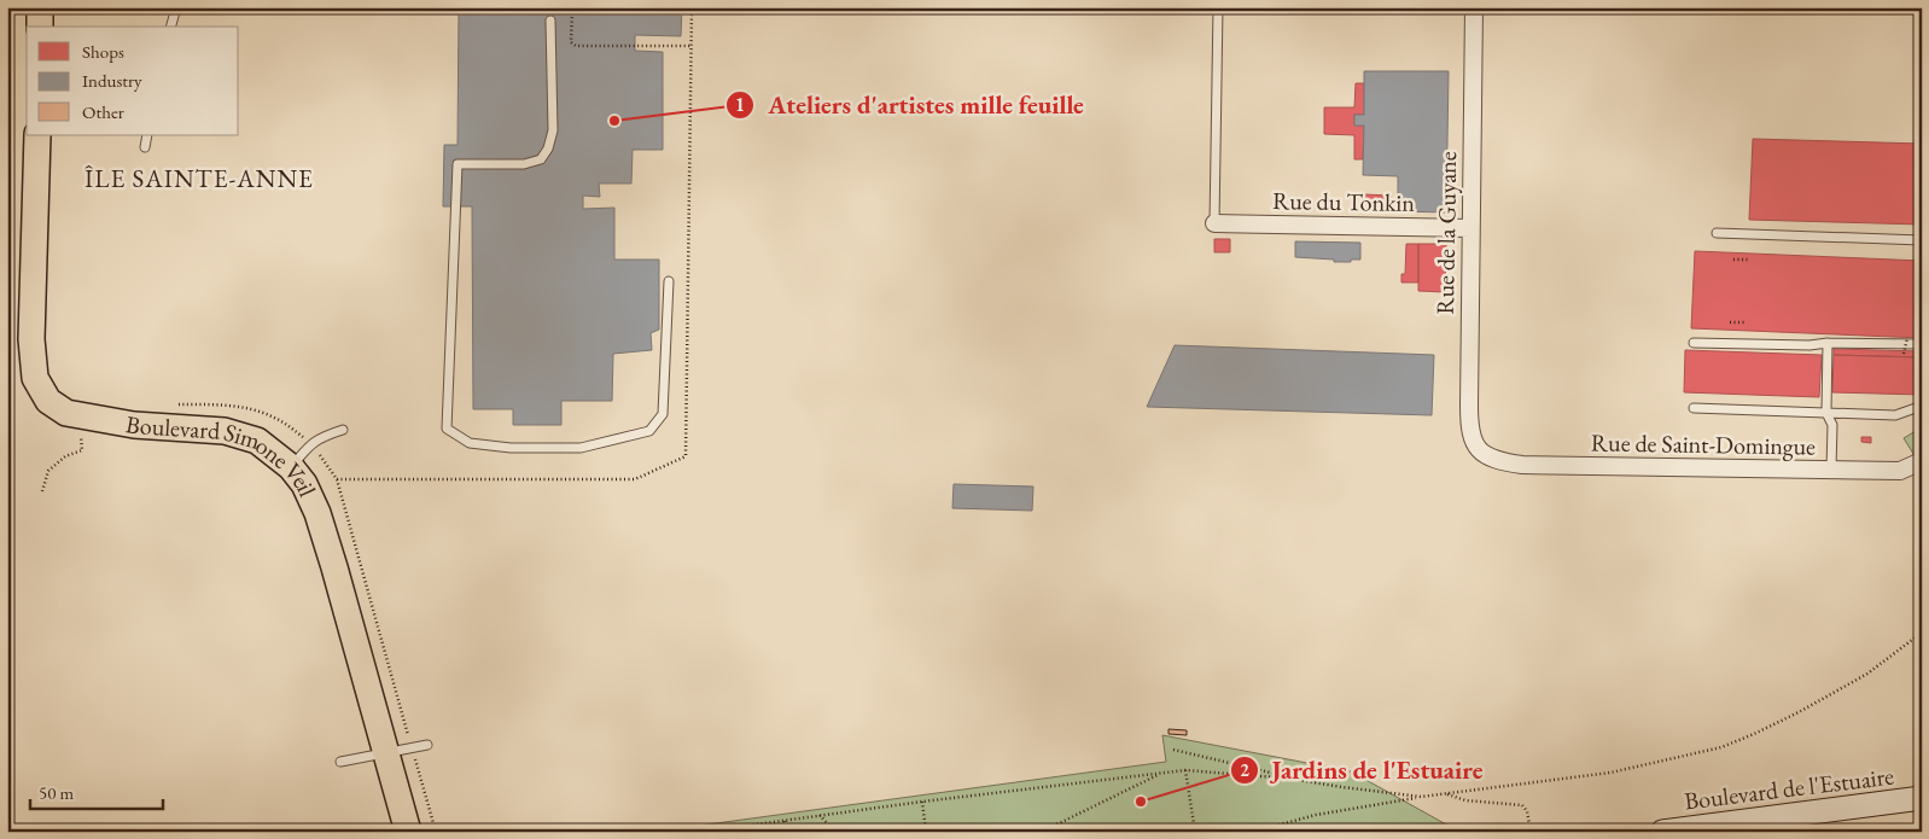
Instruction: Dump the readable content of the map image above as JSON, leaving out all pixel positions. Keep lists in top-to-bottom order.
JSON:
{
  "streets": {
    "main road": ["Boulevard Simone Veil", "Boulevard de l'Estuaire"],
    "street": ["Rue du Tonkin", "Rue de la Guyane", "Rue de Saint-Domingue"]
  },
  "crossings": [
    ["Rue du Tonkin", "Rue de la Guyane"],
    ["Rue de la Guyane", "Rue de Saint-Domingue"]
  ],
  "districts": ["ÎLE SAINTE-ANNE"],
  "places": ["Ateliers d'artistes mille feuille", "Jardins de l'Estuaire"],
  "legend": ["Shops", "Industry", "Other"],
  "scale_bar": "50 m"
}
